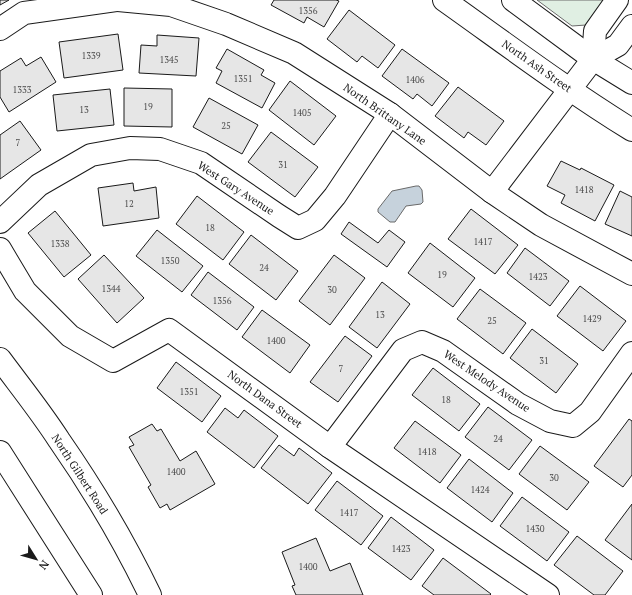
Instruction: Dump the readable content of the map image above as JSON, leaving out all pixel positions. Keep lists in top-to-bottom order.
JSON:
{
  "streets": {
    "street": [
      "North Ash Street",
      "North Brittany Lane",
      "West Gary Avenue",
      "West Melody Avenue",
      "North Dana Street",
      "North Gilbert Road"
    ]
  },
  "crossings": [
    ["North Brittany Lane", "West Gary Avenue"],
    ["West Melody Avenue", "North Dana Street"]
  ],
  "house_numbers": [
    "1356",
    "1339",
    "1345",
    "1351",
    "1406",
    "1333",
    "19",
    "13",
    "1405",
    "25",
    "7",
    "31",
    "1418",
    "12",
    "18",
    "1417",
    "1338",
    "1350",
    "24",
    "19",
    "1423",
    "1344",
    "30",
    "1356",
    "13",
    "1429",
    "25",
    "1400",
    "31",
    "7",
    "1351",
    "18",
    "24",
    "1418",
    "1400",
    "30",
    "1424",
    "1417",
    "1430",
    "1423",
    "1400"
  ],
  "north": "bottom right"
}
